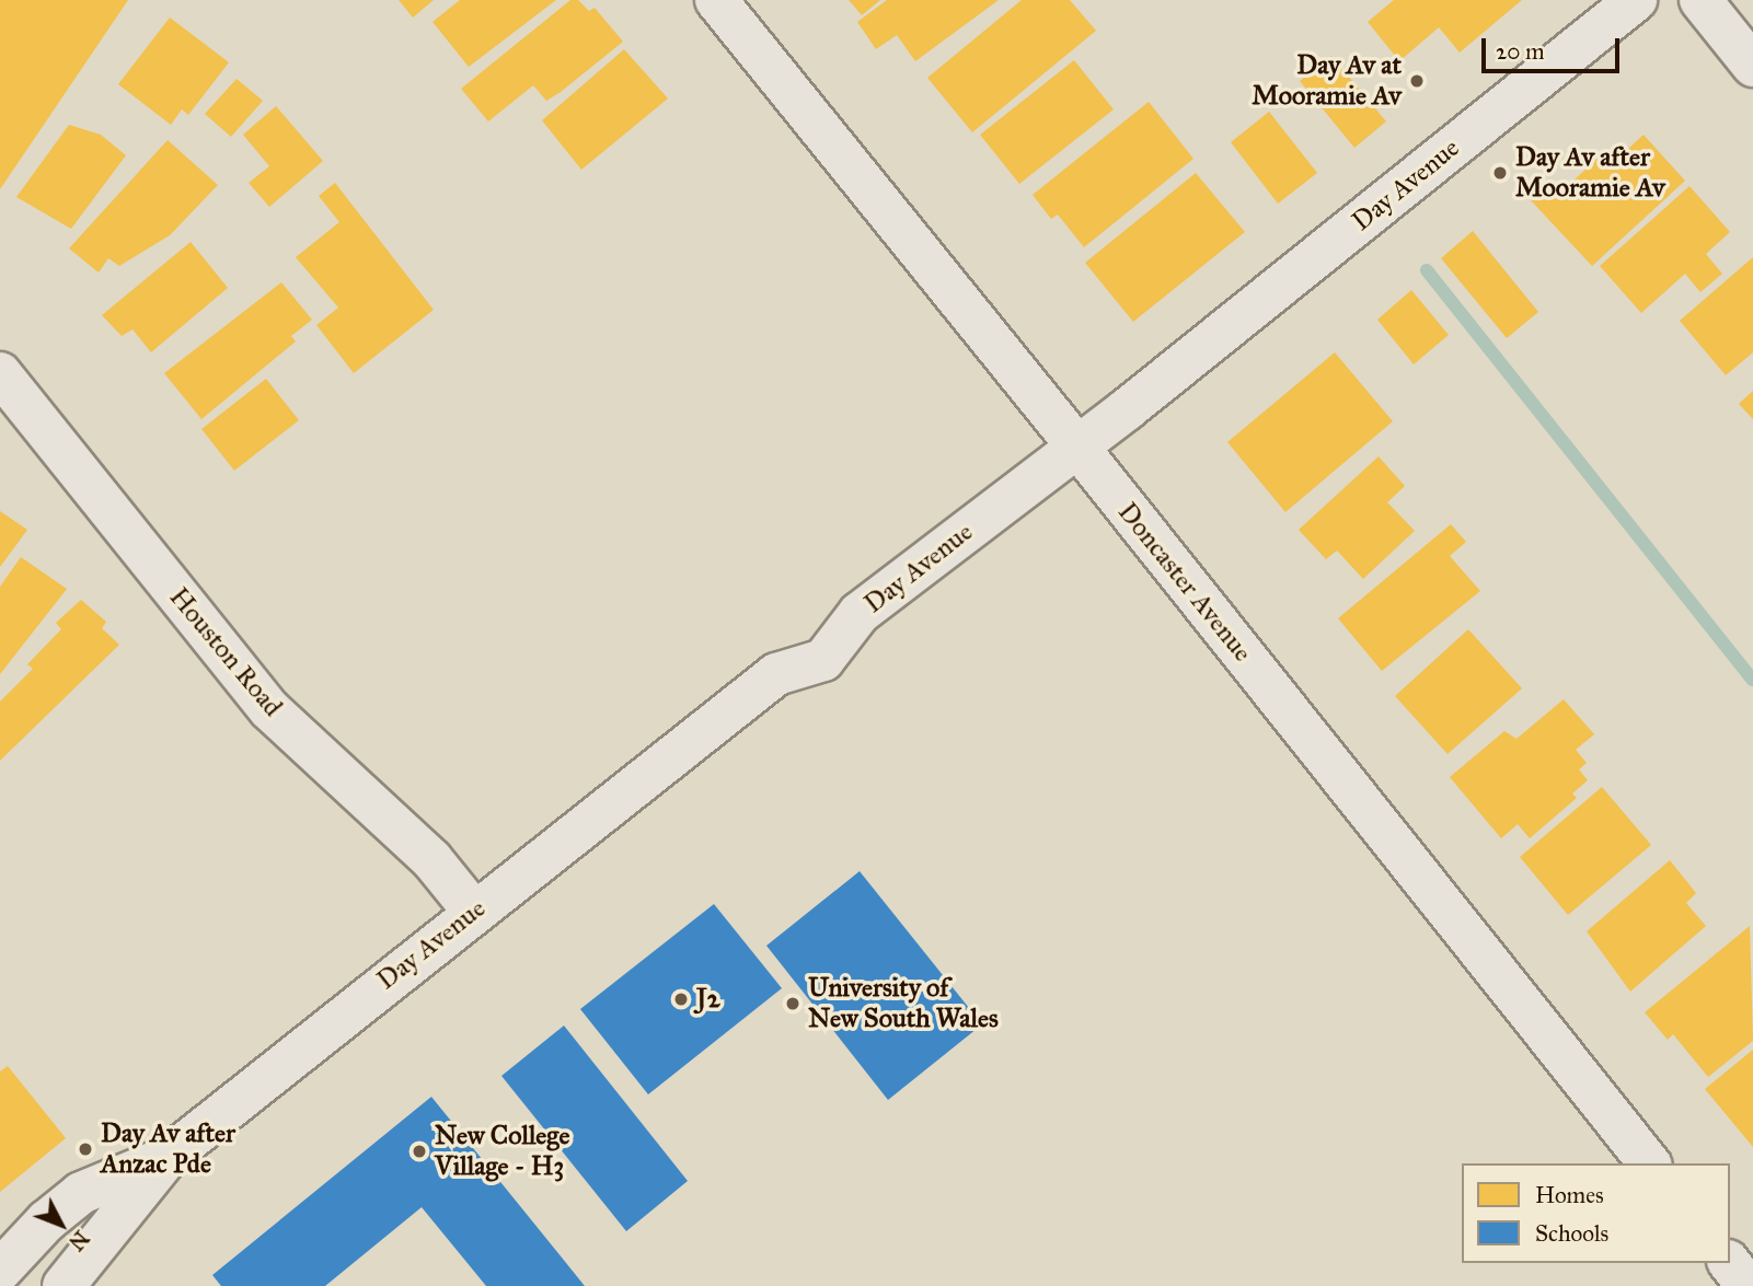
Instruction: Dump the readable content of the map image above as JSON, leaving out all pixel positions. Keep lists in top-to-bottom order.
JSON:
{
  "streets": {
    "street": ["Day Avenue", "Doncaster Avenue", "Houston Road"]
  },
  "crossings": [
    ["Day Avenue", "Doncaster Avenue"],
    ["Day Avenue", "Houston Road"]
  ],
  "places": [
    "Day Av at Mooramie Av",
    "Day Av after Mooramie Av",
    "J2",
    "University of New South Wales",
    "Day Av after Anzac Pde",
    "New College Village - H3"
  ],
  "legend": ["Homes", "Schools"],
  "scale_bar": "20 m",
  "north": "bottom right"
}
